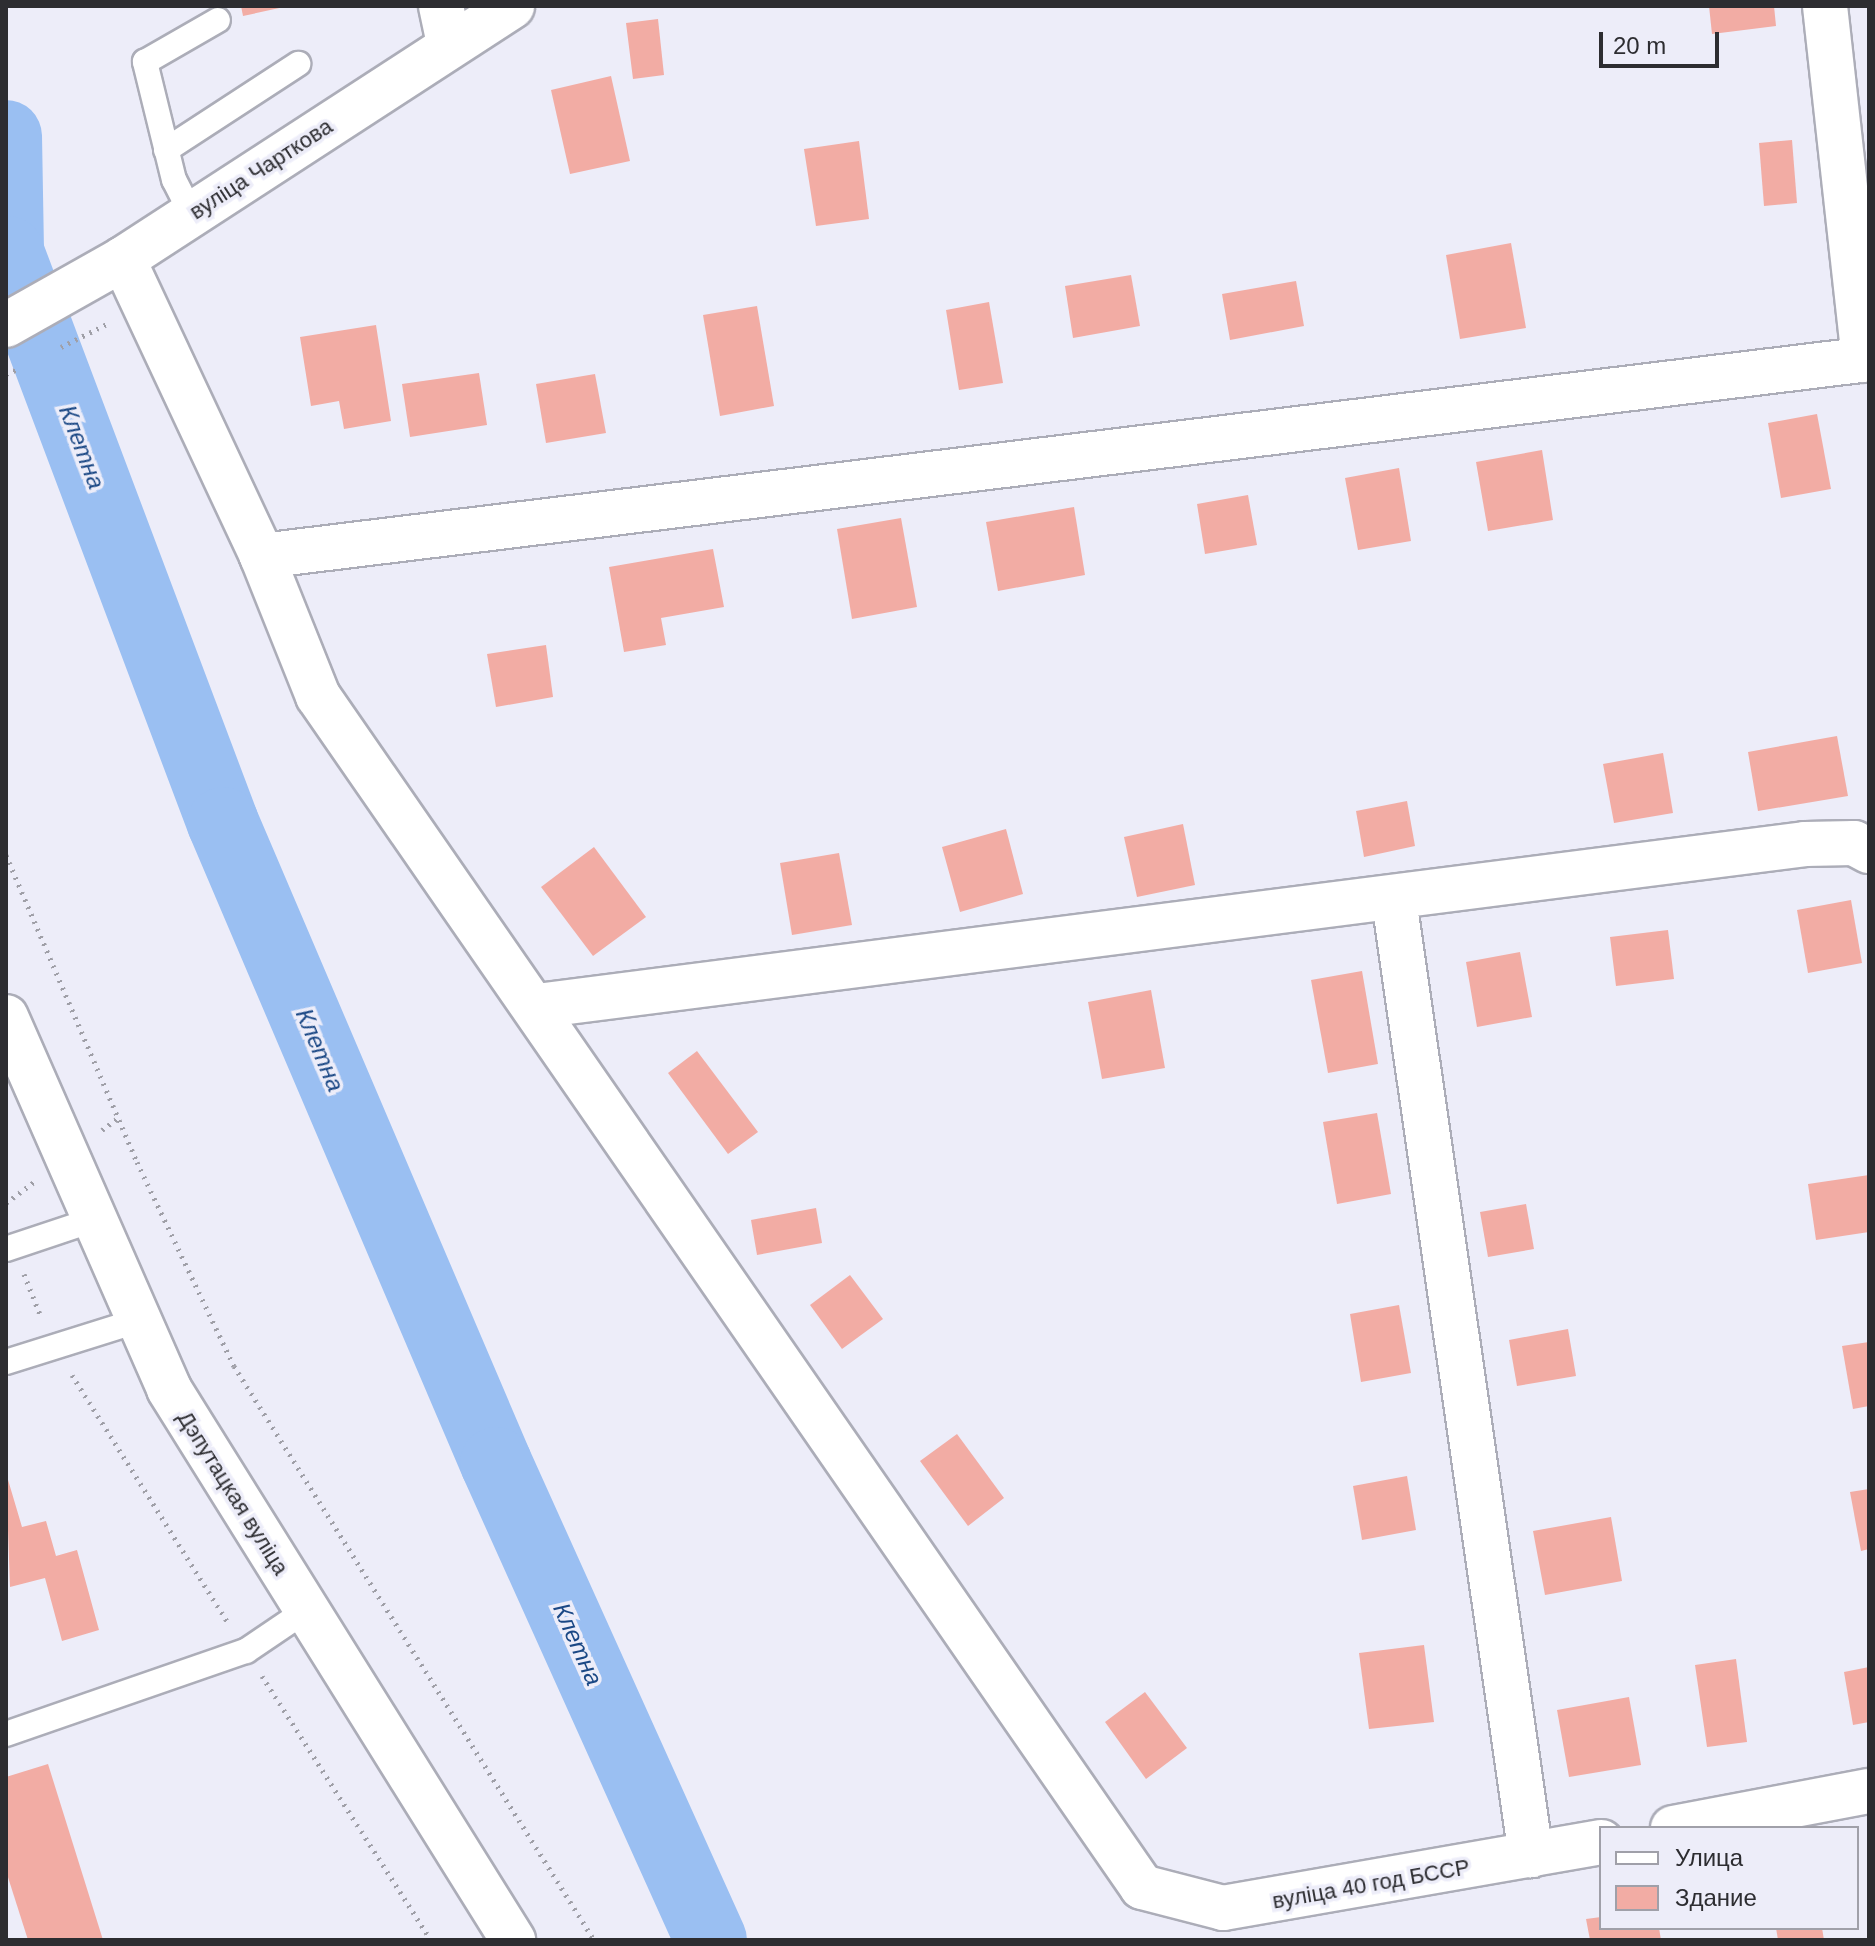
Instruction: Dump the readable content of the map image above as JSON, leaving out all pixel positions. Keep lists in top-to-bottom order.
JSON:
{
  "streets": {
    "street": ["вуліца Чарткова", "Дэпутацкая вуліца", "вуліца 40 год БССР"]
  },
  "water": ["Клетна"],
  "legend": ["Улица", "Здание"],
  "scale_bar": "20 m"
}
